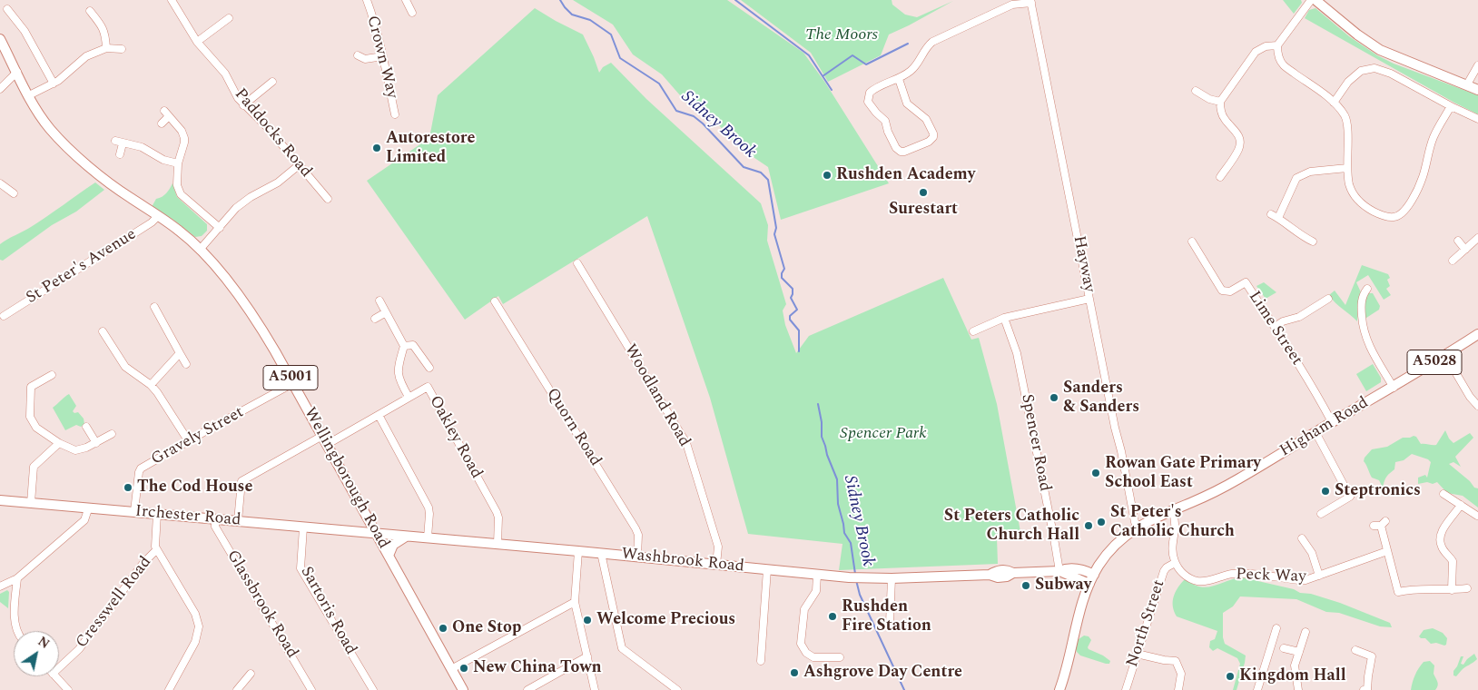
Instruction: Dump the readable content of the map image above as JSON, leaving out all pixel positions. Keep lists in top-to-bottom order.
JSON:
{
  "streets": {
    "main road": [
      "A5028",
      "A5001",
      "Higham Road",
      "Wellingborough Road",
      "Irchester Road",
      "Washbrook Road"
    ],
    "street": [
      "Crown Way",
      "Paddocks Road",
      "Hayway",
      "St Peter's Avenue",
      "Lime Street",
      "Woodland Road",
      "Quorn Road",
      "Gravely Street",
      "Oakley Road",
      "Spencer Road",
      "Peck Way",
      "Cresswell Road",
      "Glassbrook Road",
      "Sartoris Road",
      "North Street"
    ]
  },
  "crossings": [
    ["Hayway", "Higham Road"],
    ["St Peter's Avenue", "Wellingborough Road"],
    ["Lime Street", "Higham Road"],
    ["Woodland Road", "Washbrook Road"],
    ["Quorn Road", "Washbrook Road"],
    ["Higham Road", "Washbrook Road"],
    ["Higham Road", "North Street"],
    ["Gravely Street", "Wellingborough Road"],
    ["Gravely Street", "Irchester Road"],
    ["Oakley Road", "Wellingborough Road"],
    ["Oakley Road", "Irchester Road"],
    ["Oakley Road", "Washbrook Road"],
    ["Spencer Road", "Washbrook Road"],
    ["Wellingborough Road", "Irchester Road"],
    ["Wellingborough Road", "Washbrook Road"],
    ["Irchester Road", "Washbrook Road"],
    ["Irchester Road", "Glassbrook Road"],
    ["Irchester Road", "Sartoris Road"],
    ["Peck Way", "North Street"]
  ],
  "water": ["Sidney Brook"],
  "parks": ["The Moors", "Spencer Park"],
  "places": [
    "Autorestore Limited",
    "Rushden Academy",
    "Surestart",
    "Sanders & Sanders",
    "Rowan Gate Primary School East",
    "The Cod House",
    "Steptronics",
    "St Peter's Catholic Church",
    "St Peters Catholic Church Hall",
    "Subway",
    "Rushden Fire Station",
    "Welcome Precious",
    "One Stop",
    "New China Town",
    "Ashgrove Day Centre",
    "Kingdom Hall"
  ],
  "north": "top right"
}
